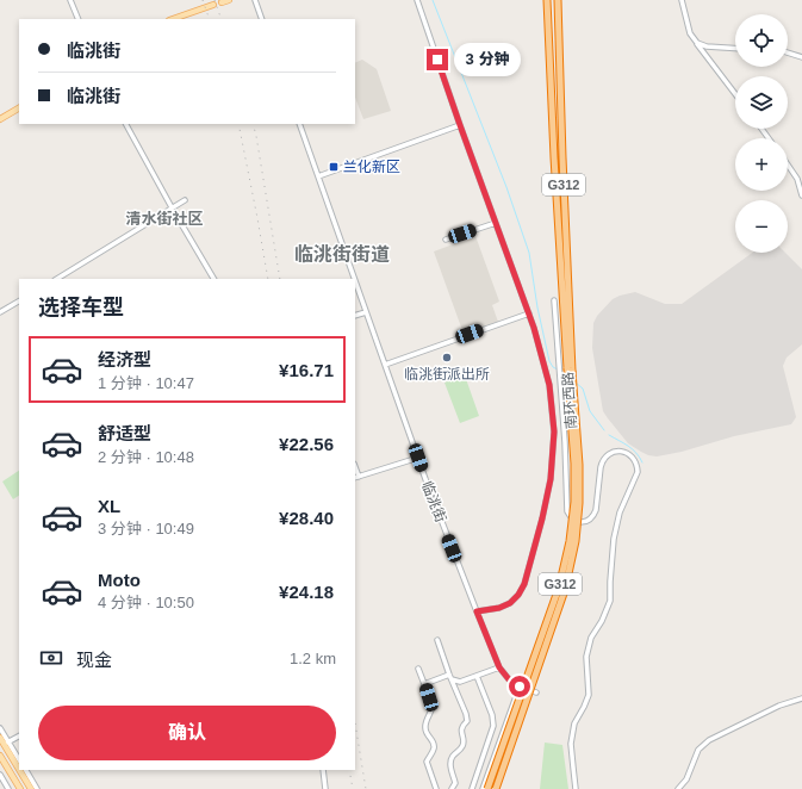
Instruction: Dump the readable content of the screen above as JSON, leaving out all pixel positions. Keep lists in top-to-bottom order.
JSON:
{
  "streets": {
    "highway": ["G312", "南环西路"],
    "street": ["临洮街"]
  },
  "districts": ["清水街社区", "临洮街街道"],
  "places": {
    "transit": ["兰化新区"],
    "other": ["临洮街派出所"]
  },
  "page": {
    "map_buttons": ["+", "−"],
    "banner": ["临洮街", "临洮街"],
    "bubble": "3 分钟",
    "heading": "选择车型",
    "list": [
      {
        "name": "经济型",
        "note": "1 分钟 · 10:47",
        "value": "¥16.71"
      },
      {
        "name": "舒适型",
        "note": "2 分钟 · 10:48",
        "value": "¥22.56"
      },
      {
        "name": "XL",
        "note": "3 分钟 · 10:49",
        "value": "¥28.40"
      },
      {
        "name": "Moto",
        "note": "4 分钟 · 10:50",
        "value": "¥24.18"
      }
    ],
    "pay": ["现金", "1.2 km"],
    "buttons": "确认"
  }
}
